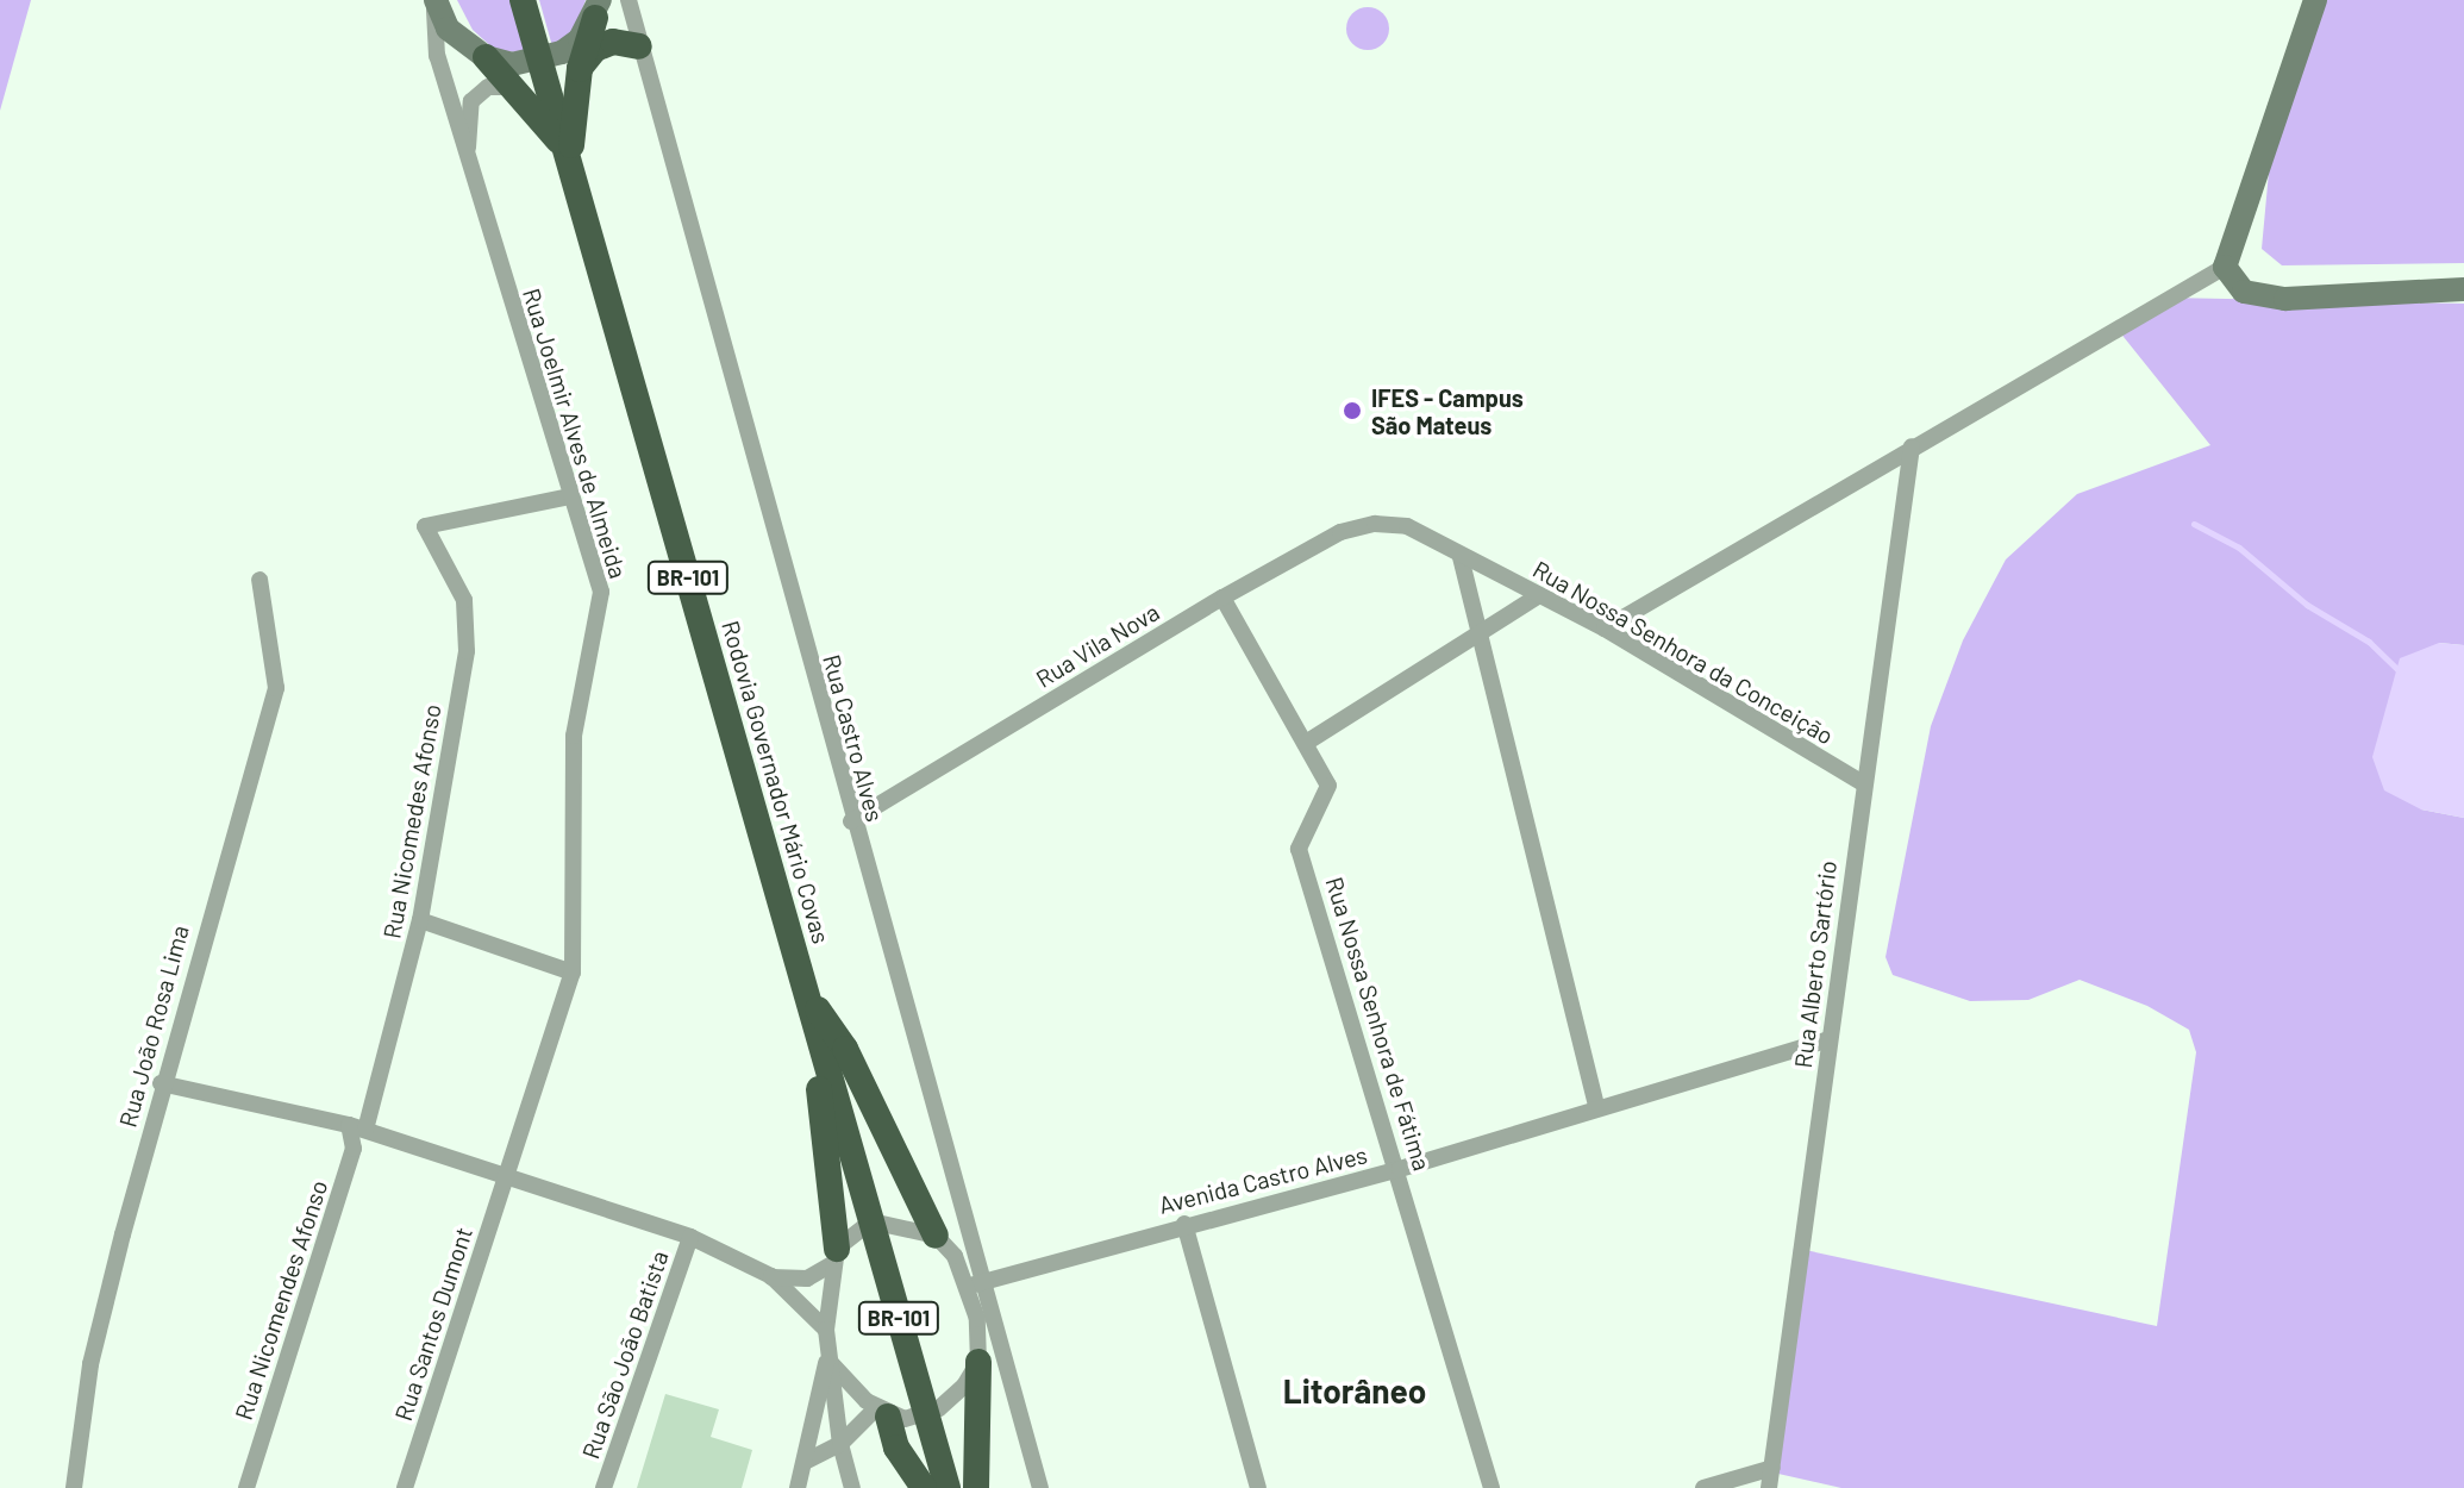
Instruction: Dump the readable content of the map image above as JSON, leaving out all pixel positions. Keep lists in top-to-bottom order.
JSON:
{
  "streets": {
    "highway": ["BR-101", "Rodovia Governador Mário Covas"],
    "street": [
      "Rua Joelmir Alves de Almeida",
      "Rua Vila Nova",
      "Rua Nossa Senhora da Conceição",
      "Rua Castro Alves",
      "Rua Nicomedes Afonso",
      "Rua Alberto Sartório",
      "Rua Nossa Senhora de Fátima",
      "Rua João Rosa Lima",
      "Avenida Castro Alves",
      "Rua Nicomendes Afonso",
      "Rua Santos Dumont",
      "Rua São João Batista"
    ]
  },
  "crossings": [
    ["Rua Joelmir Alves de Almeida", "Rua Nicomedes Afonso"],
    ["Rua Joelmir Alves de Almeida", "Rua Santos Dumont"],
    ["Rua Vila Nova", "Rua Nossa Senhora da Conceição"],
    ["Rua Vila Nova", "Rua Castro Alves"],
    ["Rua Vila Nova", "Rua Nossa Senhora de Fátima"],
    ["Rua Nossa Senhora da Conceição", "Rua Alberto Sartório"],
    ["Rua Castro Alves", "Avenida Castro Alves"],
    ["Rua Nicomedes Afonso", "Rua Nicomendes Afonso"],
    ["Rua Alberto Sartório", "Avenida Castro Alves"],
    ["Rua Nossa Senhora de Fátima", "Avenida Castro Alves"]
  ],
  "districts": ["Litorâneo"],
  "places": ["IFES - Campus São Mateus"]
}
